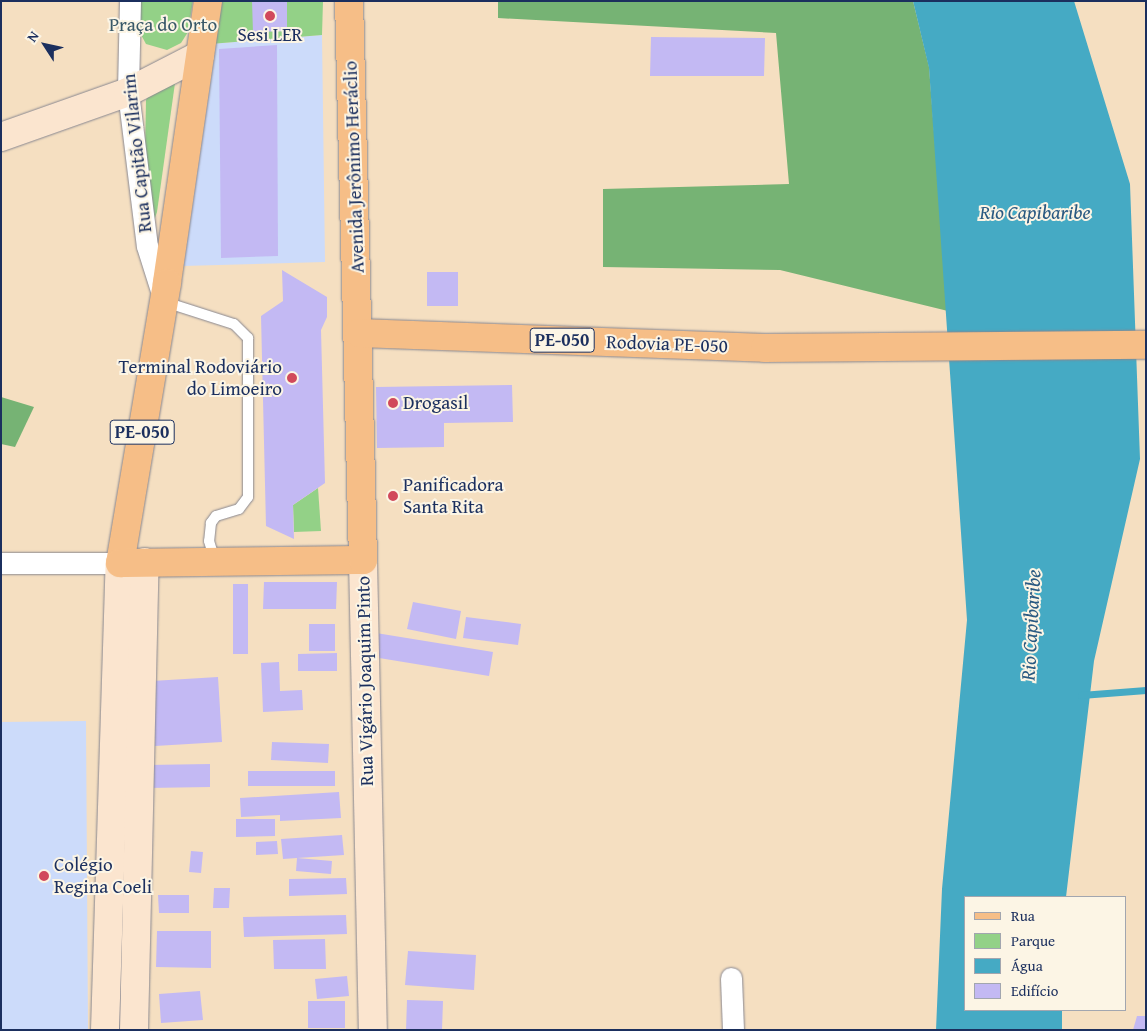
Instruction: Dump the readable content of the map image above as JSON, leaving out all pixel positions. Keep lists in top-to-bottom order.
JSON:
{
  "streets": {
    "main road": [
      "Avenida Jerônimo Heráclio",
      "PE-050",
      "Rodovia PE-050",
      "Rua Vigário Joaquim Pinto"
    ],
    "street": ["Rua Capitão Vilarim"]
  },
  "crossings": [
    ["Rua Capitão Vilarim", "PE-050"],
    ["Avenida Jerônimo Heráclio", "Rodovia PE-050"],
    ["Avenida Jerônimo Heráclio", "Rua Vigário Joaquim Pinto"],
    ["Rodovia PE-050", "Rua Vigário Joaquim Pinto"]
  ],
  "water": ["Rio Capibaribe"],
  "parks": ["Praça do Orto"],
  "places": [
    "Sesi LER",
    "Terminal Rodoviário do Limoeiro",
    "Drogasil",
    "Panificadora Santa Rita",
    "Colégio Regina Coeli"
  ],
  "legend": [
    "Rua",
    "Parque",
    "Água",
    "Edifício"
  ],
  "north": "top left"
}
